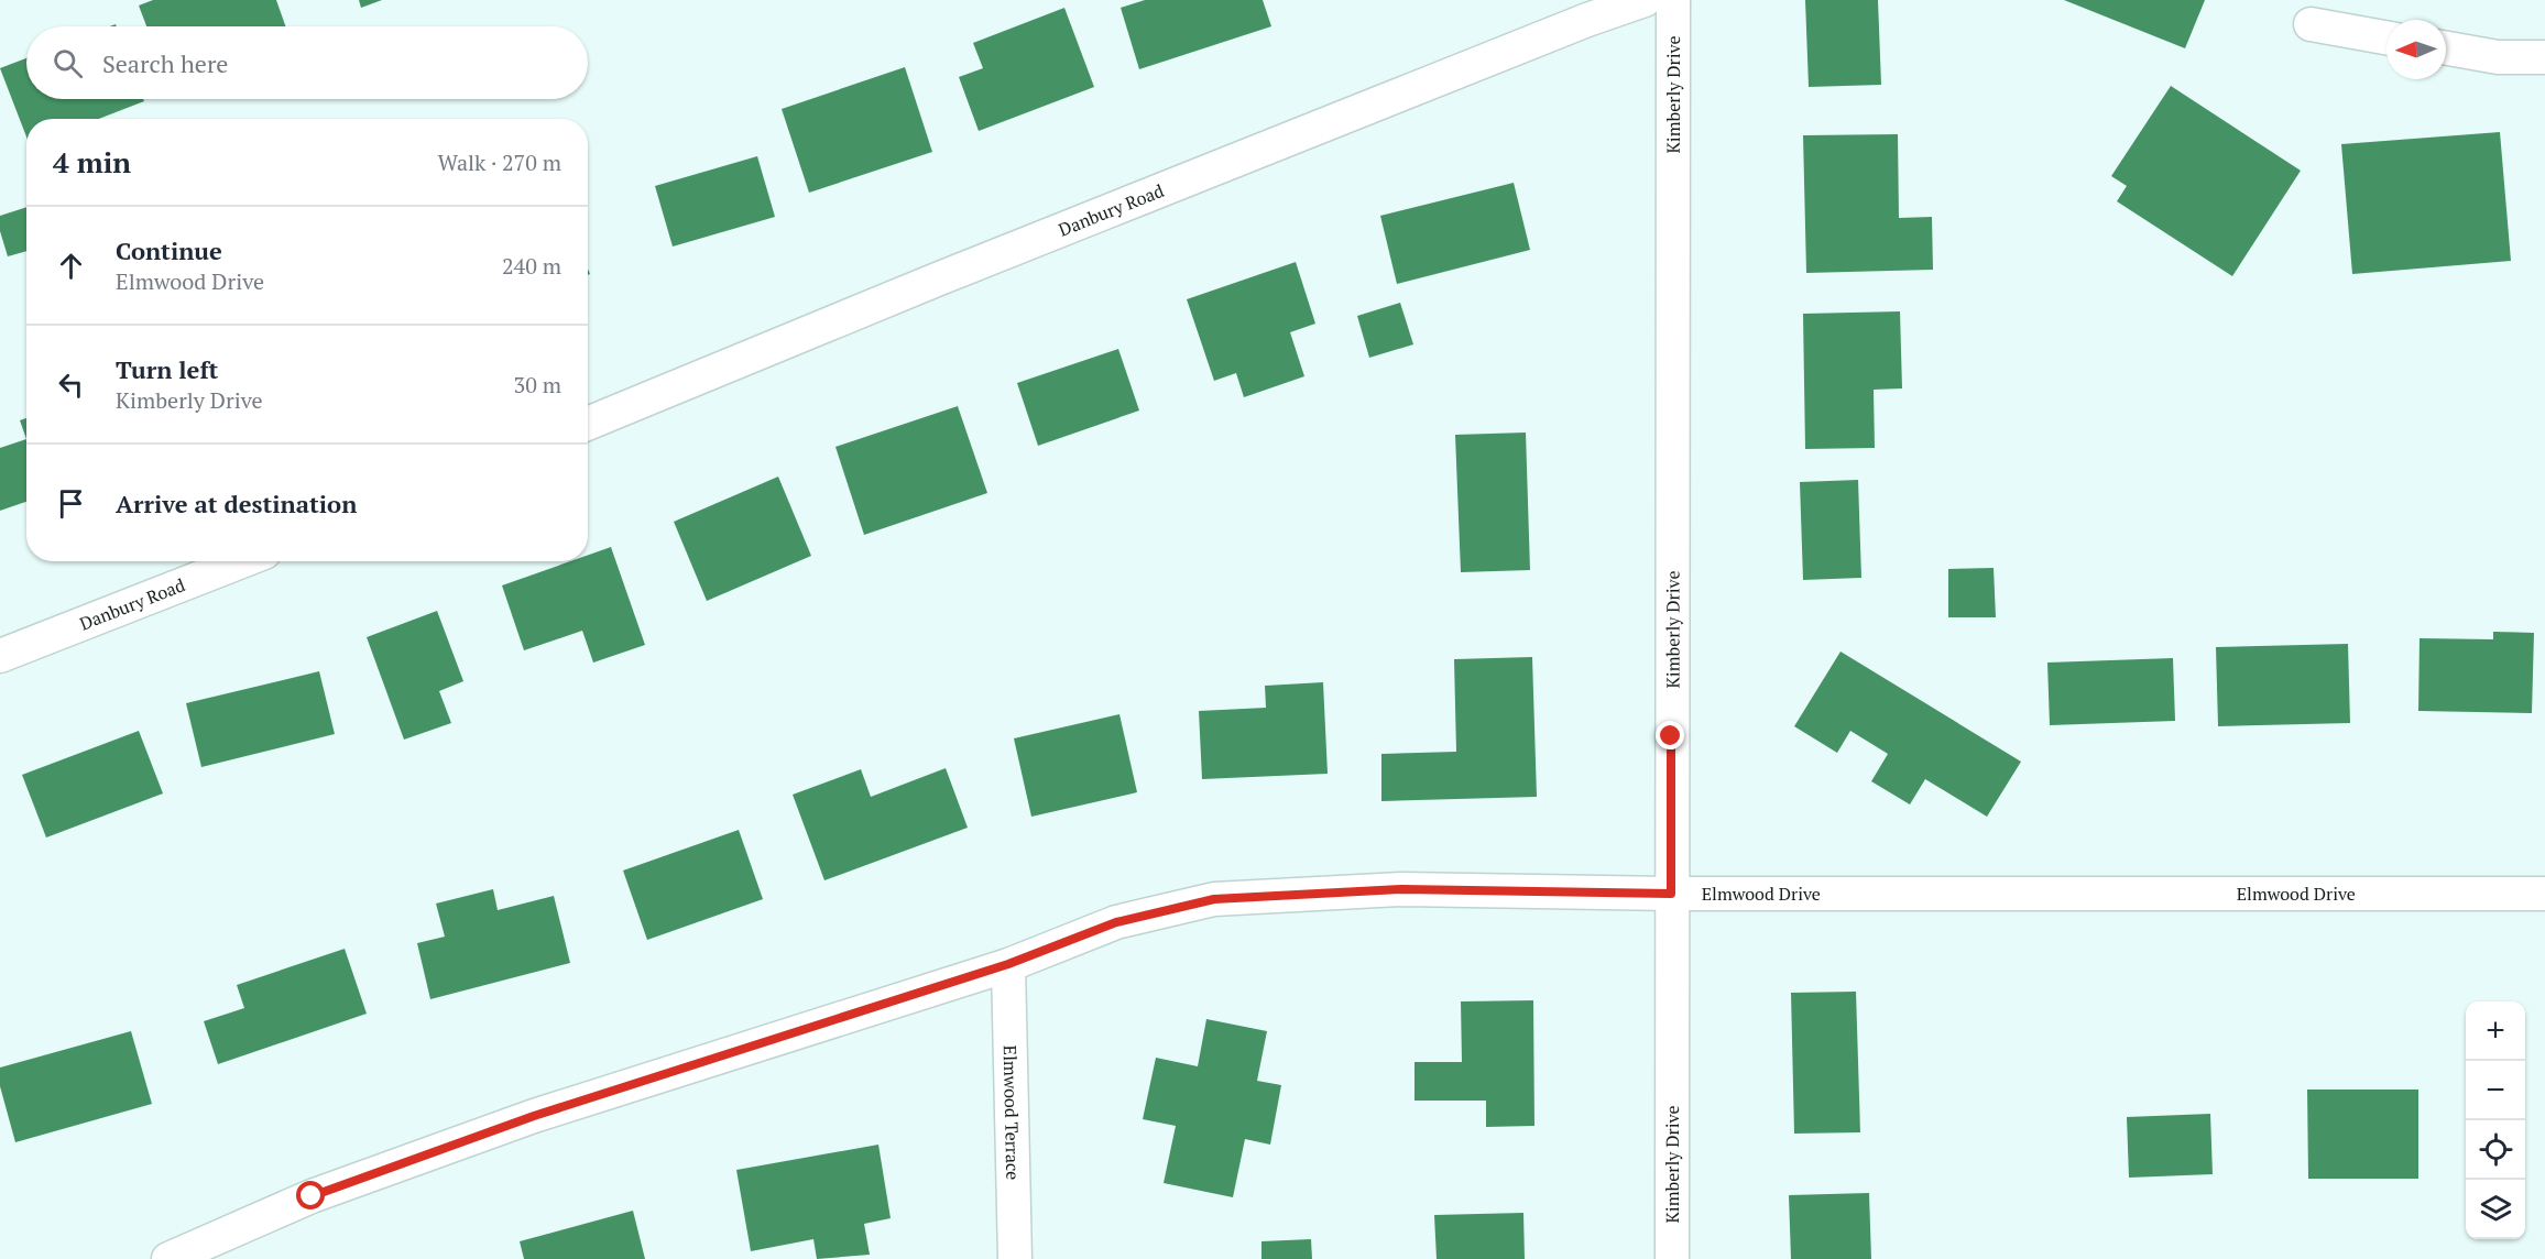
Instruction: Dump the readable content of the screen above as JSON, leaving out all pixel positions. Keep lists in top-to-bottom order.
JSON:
{
  "streets": {
    "street": [
      "Kimberly Drive",
      "Danbury Road",
      "Elmwood Drive",
      "Elmwood Terrace"
    ]
  },
  "crossings": [
    ["Kimberly Drive", "Elmwood Drive"],
    ["Elmwood Drive", "Elmwood Terrace"]
  ],
  "north": "left",
  "page": {
    "search": "Search here",
    "heading": ["4 min", "Walk · 270 m"],
    "list": [
      ["Continue", "Elmwood Drive", "240 m"],
      ["Turn left", "Kimberly Drive", "30 m"],
      "Arrive at destination"
    ],
    "map_buttons": ["+", "−"]
  }
}
